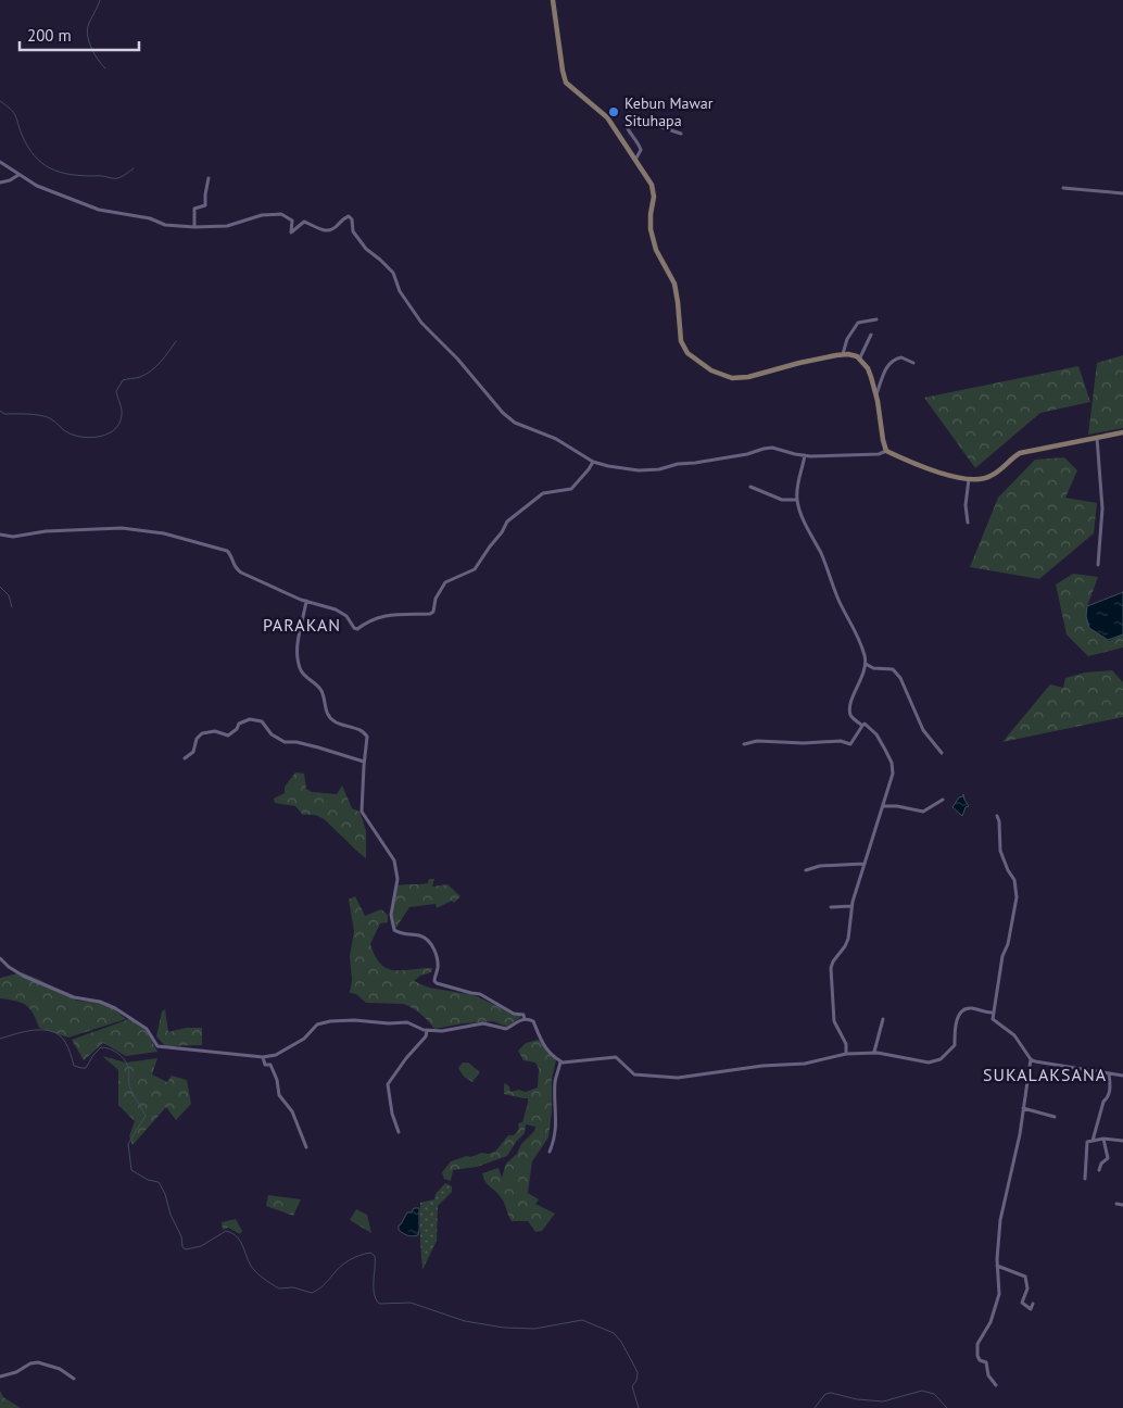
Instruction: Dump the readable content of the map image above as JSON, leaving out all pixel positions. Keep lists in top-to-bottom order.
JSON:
{
  "districts": ["PARAKAN", "SUKALAKSANA"],
  "places": ["Kebun Mawar Situhapa"],
  "scale_bar": "200 m"
}
